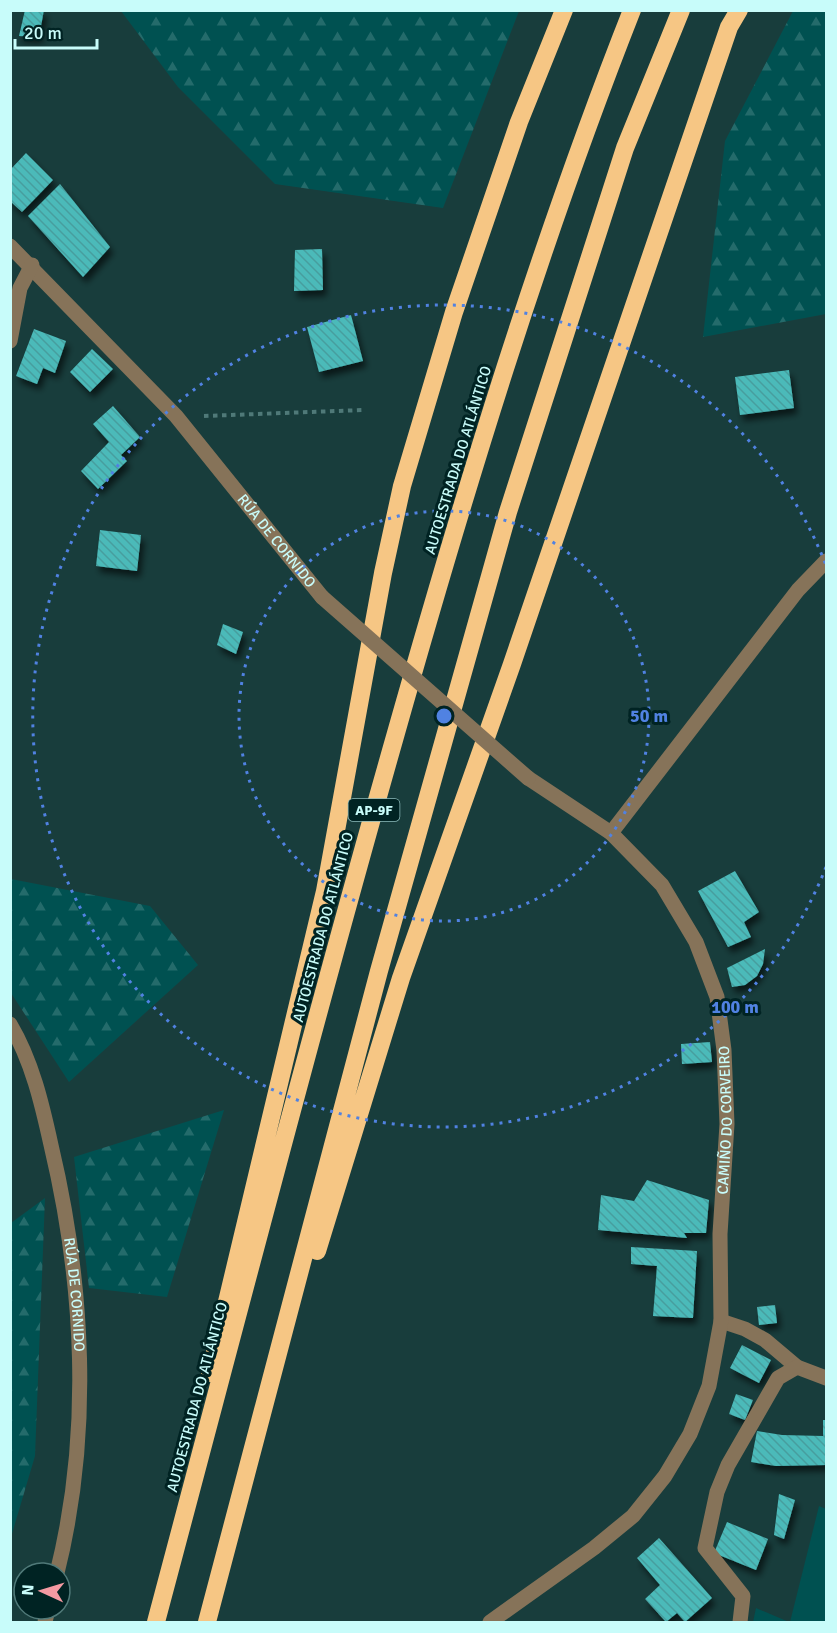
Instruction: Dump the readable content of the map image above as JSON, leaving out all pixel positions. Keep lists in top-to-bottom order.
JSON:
{
  "streets": {
    "highway": ["AUTOESTRADA DO ATLÁNTICO", "AP-9F"],
    "street": ["RÚA DE CORNIDO", "CAMIÑO DO CORVEIRO"]
  },
  "crossings": [
    ["RÚA DE CORNIDO", "CAMIÑO DO CORVEIRO"]
  ],
  "scale_bar": "20 m",
  "north": "left",
  "rings": ["50 m", "100 m"]
}
